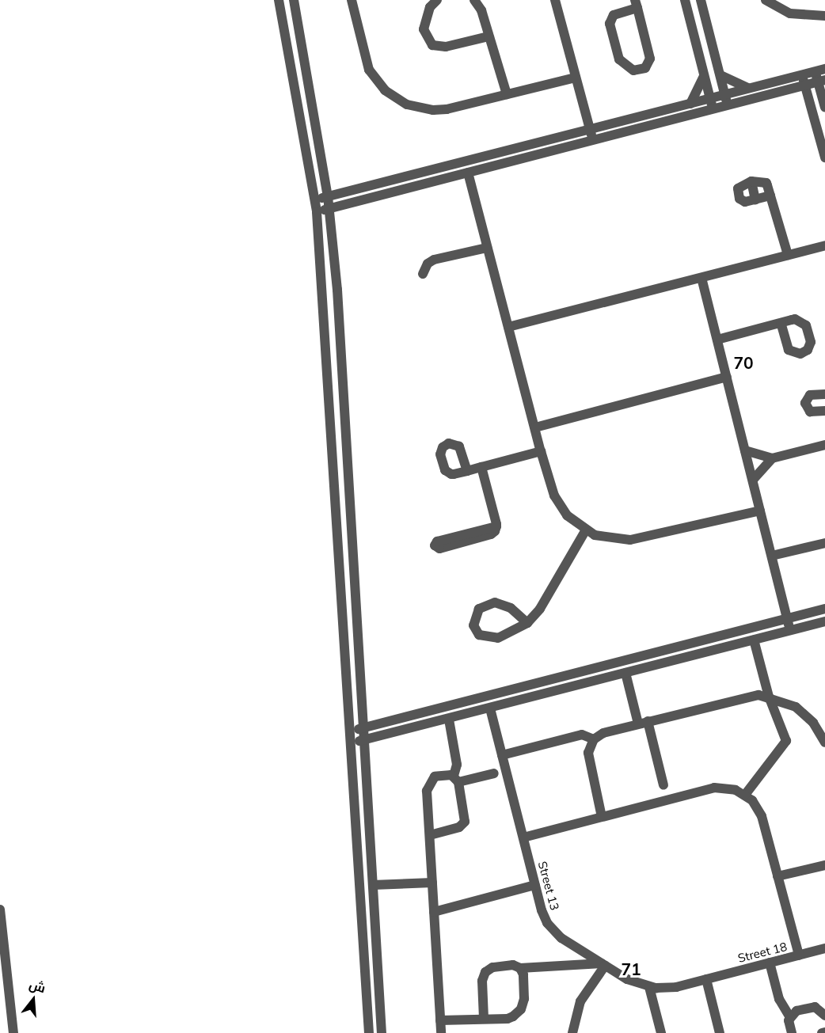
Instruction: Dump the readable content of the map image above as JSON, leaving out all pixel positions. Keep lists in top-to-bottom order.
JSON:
{
  "streets": {
    "street": ["Street 13", "Street 18"]
  },
  "crossings": [
    ["Street 13", "Street 18"]
  ],
  "districts": ["70", "71"],
  "north": "top"
}
